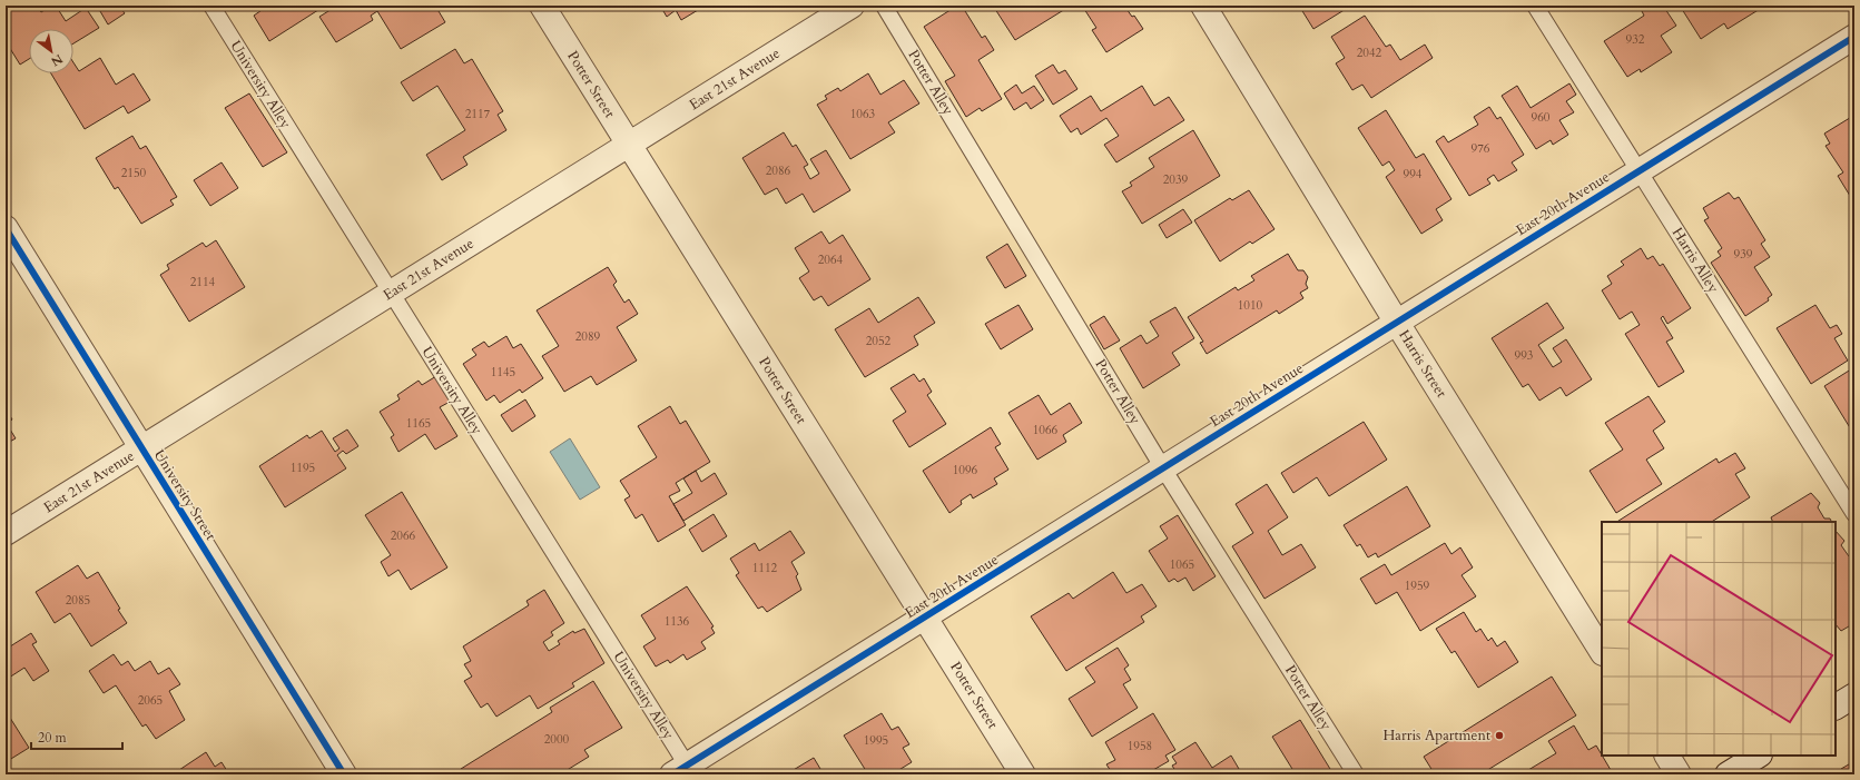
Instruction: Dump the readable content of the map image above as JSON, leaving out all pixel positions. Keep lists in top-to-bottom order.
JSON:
{
  "streets": {
    "street": [
      "East 21st Avenue",
      "Potter Street",
      "East 20th Avenue",
      "Harris Street",
      "University Street"
    ],
    "lane": ["Potter Alley", "University Alley", "Harris Alley"]
  },
  "crossings": [
    ["East 21st Avenue", "University Alley"],
    ["East 21st Avenue", "Potter Street"],
    ["East 21st Avenue", "University Street"],
    ["Potter Alley", "East 20th Avenue"],
    ["University Alley", "East 20th Avenue"],
    ["Potter Street", "East 20th Avenue"],
    ["East 20th Avenue", "Harris Alley"],
    ["East 20th Avenue", "Harris Street"]
  ],
  "places": ["Harris Apartment"],
  "house_numbers": [
    "932",
    "2042",
    "2117",
    "1063",
    "960",
    "976",
    "2086",
    "2150",
    "994",
    "2039",
    "939",
    "2064",
    "2114",
    "1010",
    "2089",
    "2052",
    "993",
    "1145",
    "1165",
    "1066",
    "1195",
    "1096",
    "2066",
    "1065",
    "1112",
    "1959",
    "2085",
    "1136",
    "2065",
    "2000",
    "1995",
    "1958"
  ],
  "scale_bar": "20 m",
  "north": "bottom right"
}
